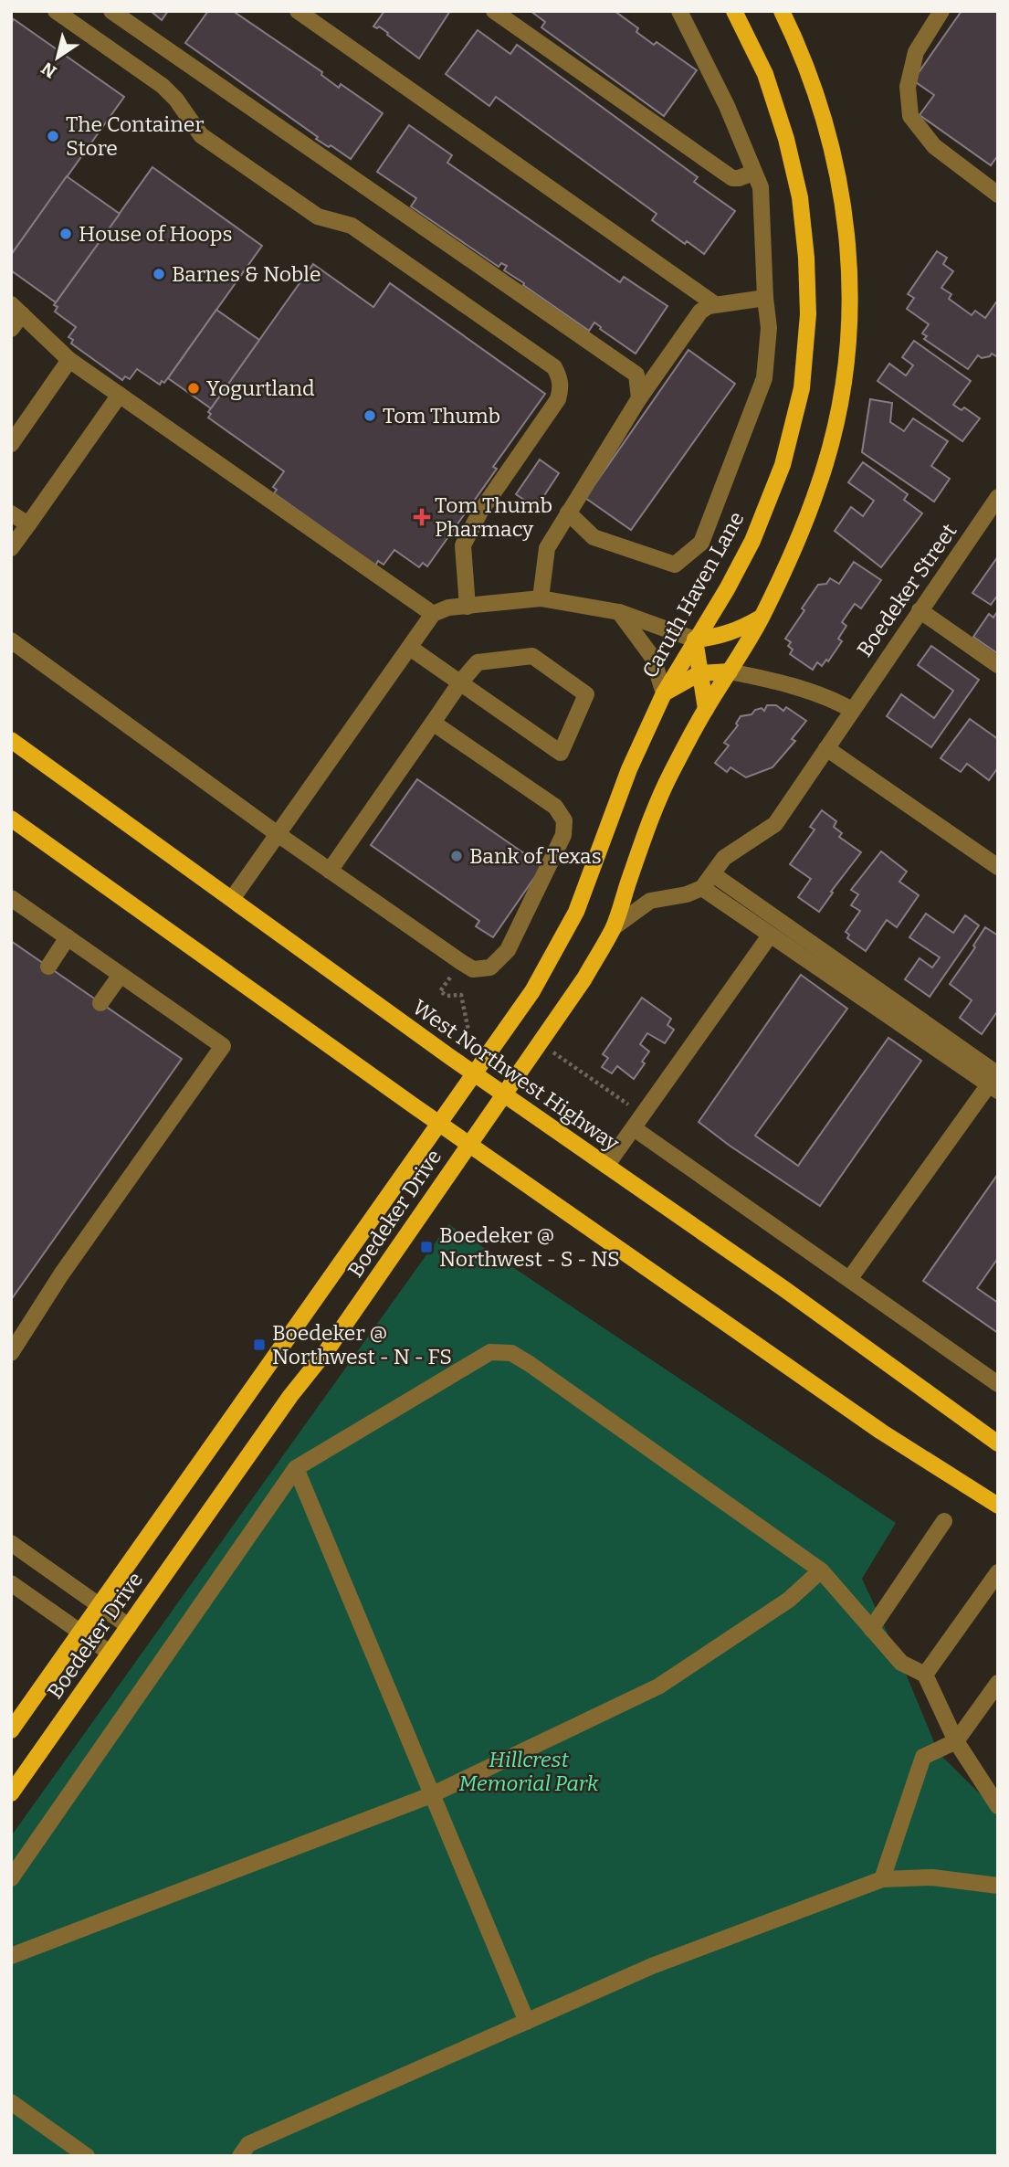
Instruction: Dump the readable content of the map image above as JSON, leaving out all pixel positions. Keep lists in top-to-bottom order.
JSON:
{
  "streets": {
    "main road": ["Caruth Haven Lane", "West Northwest Highway", "Boedeker Drive"],
    "street": ["Boedeker Street"]
  },
  "crossings": [
    ["Caruth Haven Lane", "West Northwest Highway"],
    ["Caruth Haven Lane", "Boedeker Drive"],
    ["West Northwest Highway", "Boedeker Drive"]
  ],
  "parks": ["Hillcrest Memorial Park"],
  "places": {
    "other": [
      "The Container Store",
      "House of Hoops",
      "Barnes & Noble",
      "Yogurtland",
      "Tom Thumb",
      "Bank of Texas"
    ],
    "health": ["Tom Thumb Pharmacy"],
    "transit": ["Boedeker @ Northwest - S - NS", "Boedeker @ Northwest - N - FS"]
  },
  "north": "bottom left"
}
